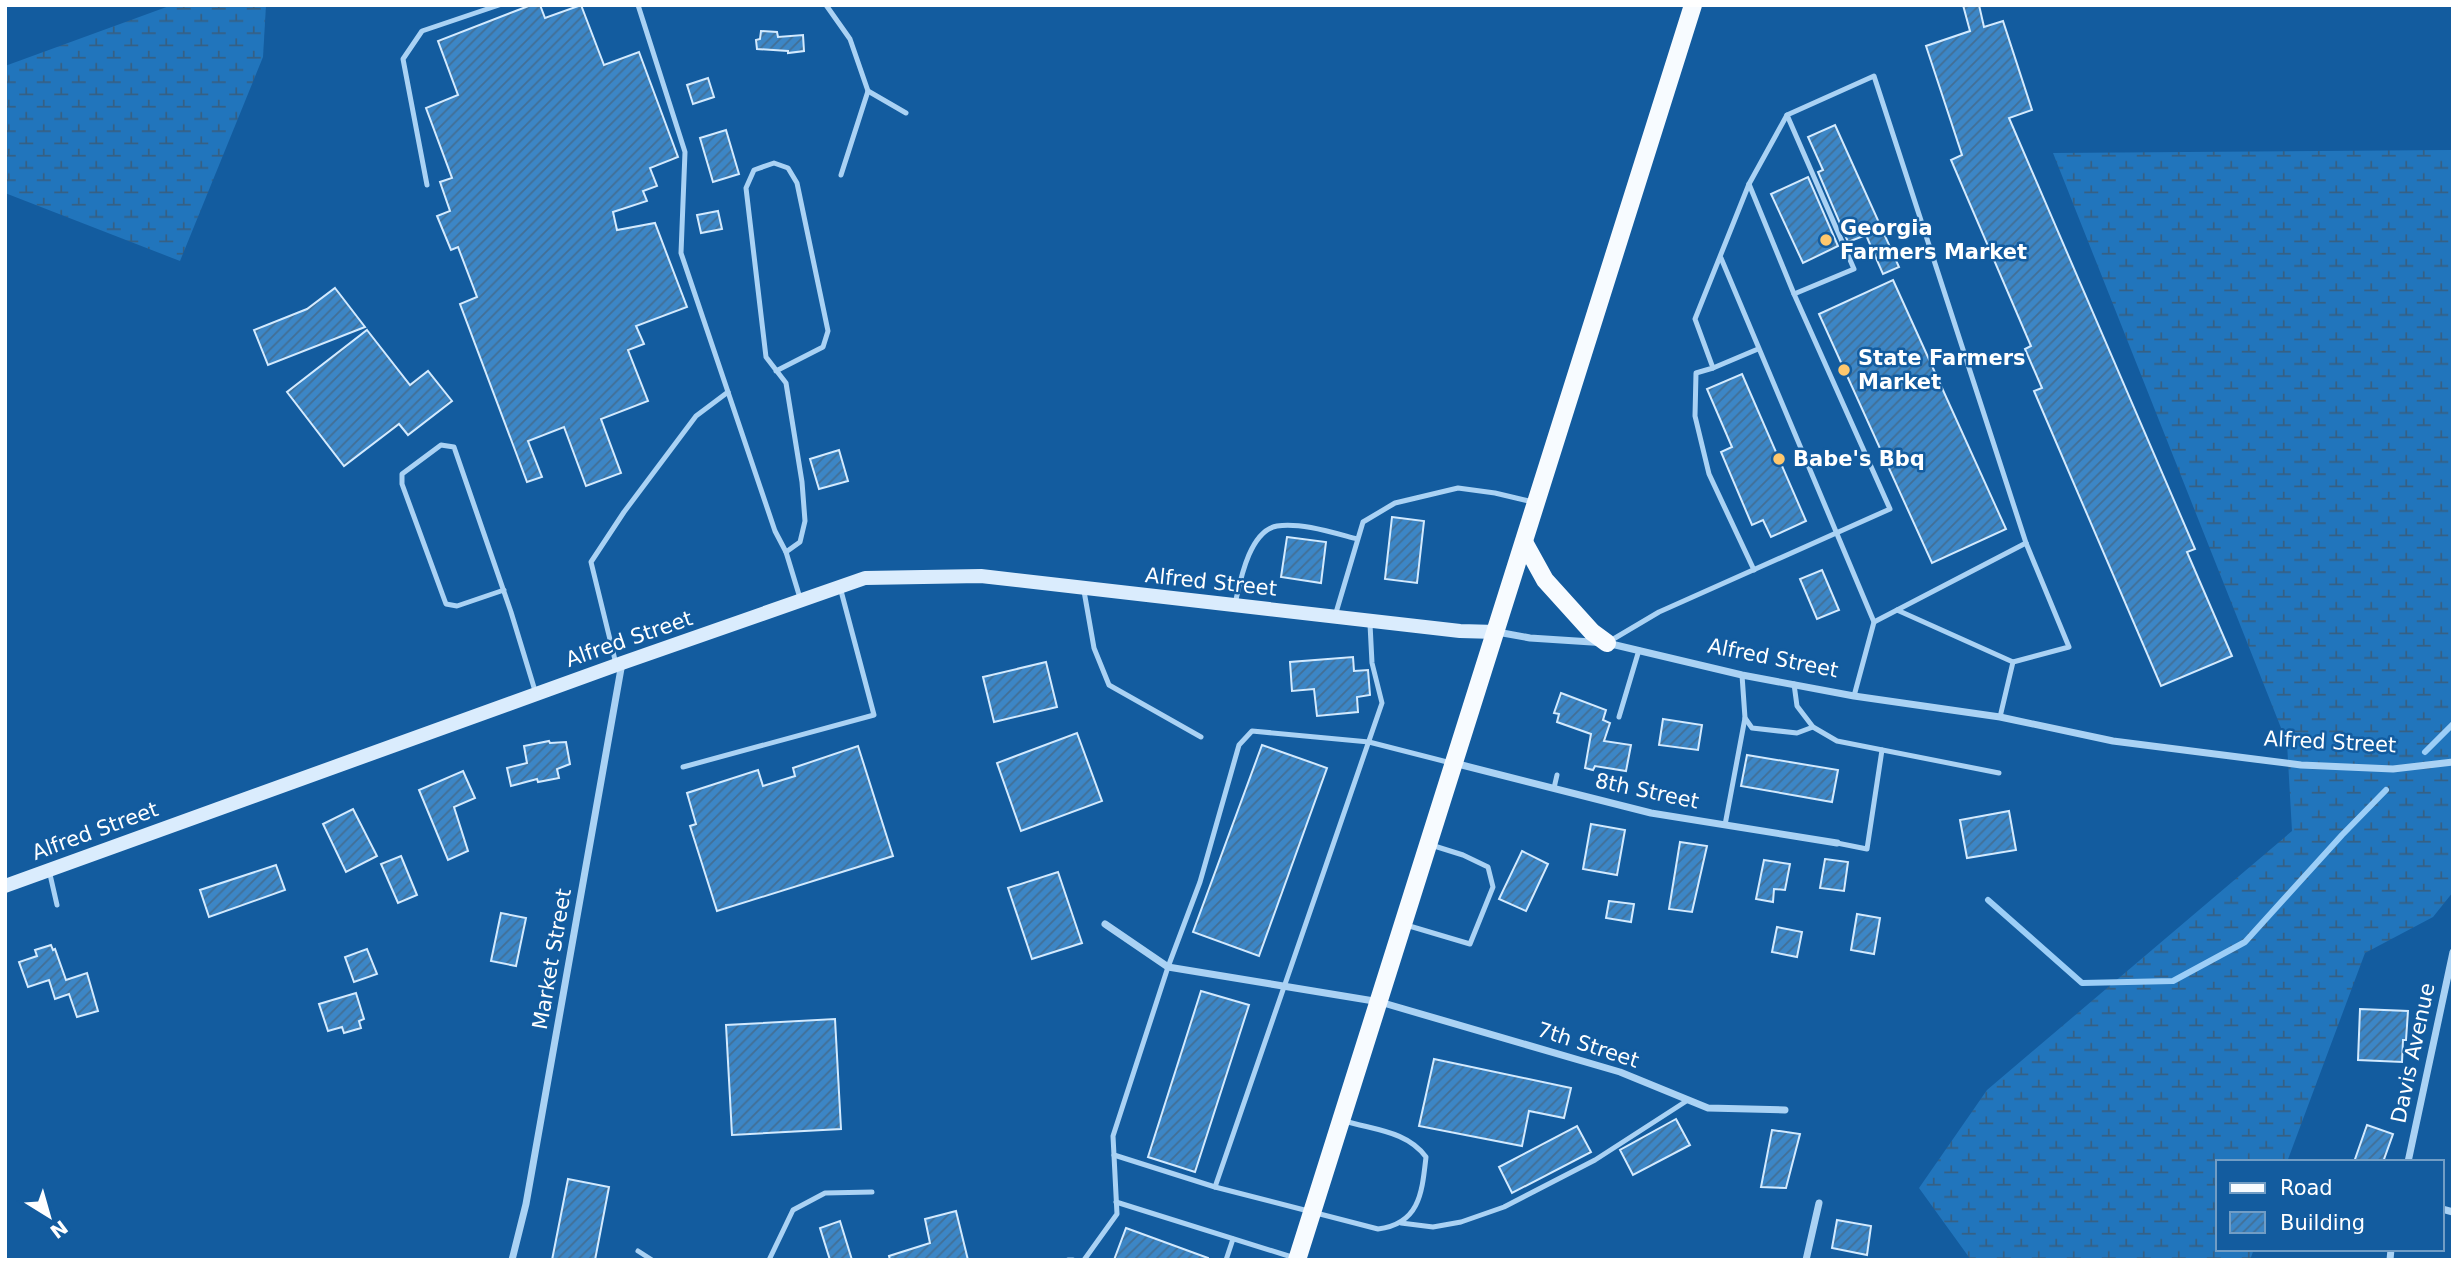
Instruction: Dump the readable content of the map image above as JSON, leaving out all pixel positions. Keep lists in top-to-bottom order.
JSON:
{
  "streets": {
    "main road": ["Alfred Street"],
    "street": [
      "8th Street",
      "Market Street",
      "7th Street",
      "Davis Avenue"
    ]
  },
  "crossings": [
    ["Alfred Street", "Market Street"]
  ],
  "places": ["Georgia Farmers Market", "State Farmers Market", "Babe's Bbq"],
  "legend": ["Road", "Building"],
  "north": "bottom right"
}
